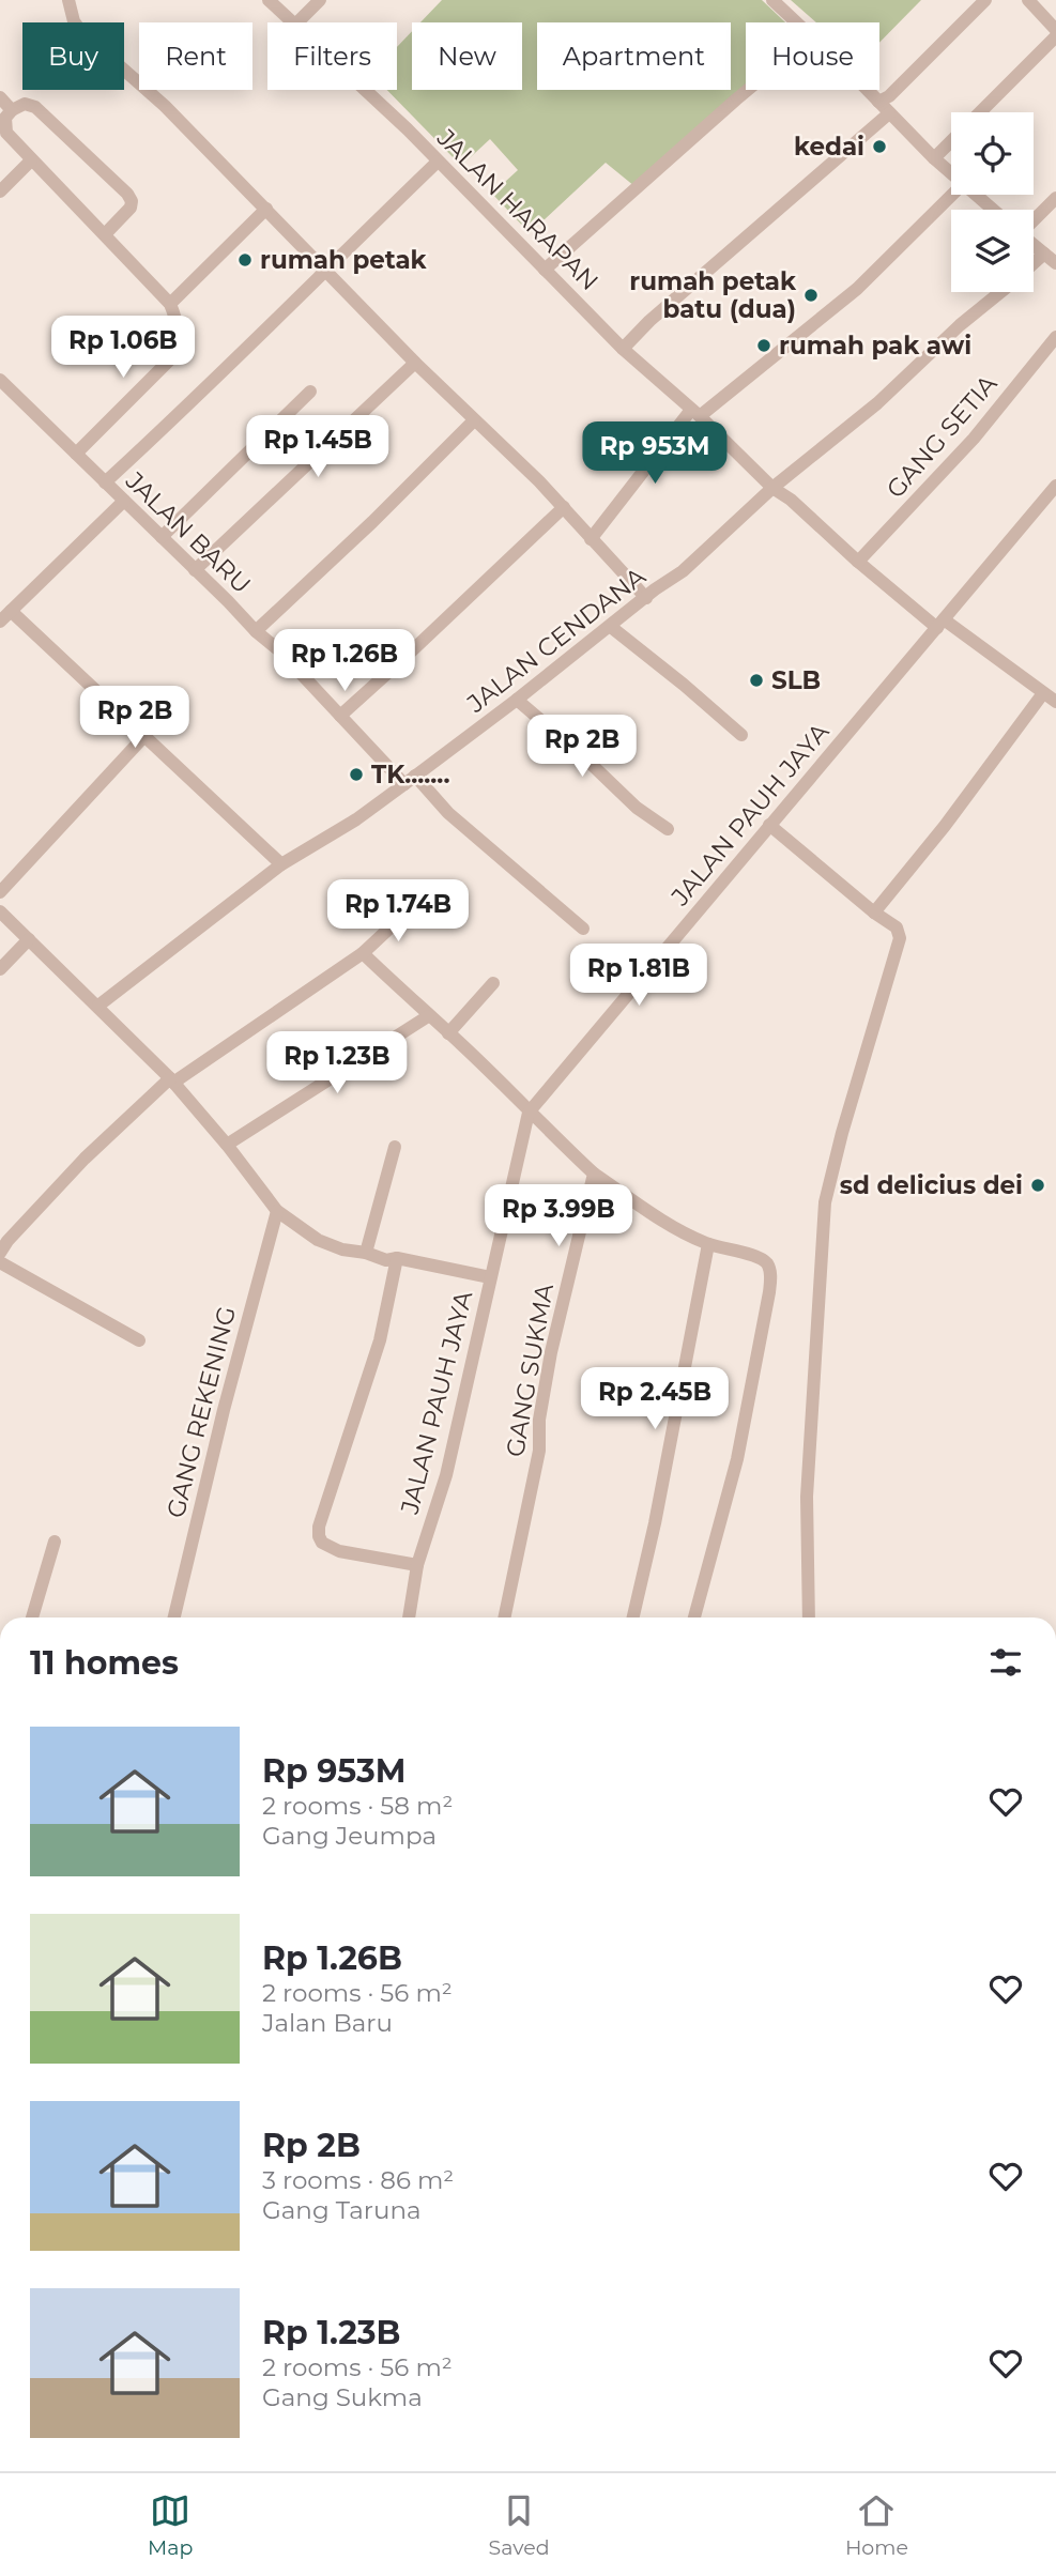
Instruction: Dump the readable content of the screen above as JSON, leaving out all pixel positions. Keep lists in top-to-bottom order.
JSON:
{
  "streets": {
    "street": [
      "JALAN HARAPAN",
      "GANG SETIA",
      "JALAN BARU",
      "JALAN CENDANA",
      "JALAN PAUH JAYA",
      "GANG SUKMA",
      "GANG REKENING"
    ]
  },
  "crossings": [
    ["JALAN HARAPAN", "GANG SETIA"],
    ["JALAN HARAPAN", "JALAN CENDANA"],
    ["JALAN HARAPAN", "JALAN PAUH JAYA"],
    ["JALAN BARU", "JALAN CENDANA"]
  ],
  "places": [
    "kedai",
    "rumah petak",
    "rumah petak batu (dua)",
    "rumah pak awi",
    "SLB",
    "TK.......",
    "sd delicius dei"
  ],
  "page": {
    "chip": [
      "Buy",
      "Rent",
      "Filters",
      "New",
      "Apartment",
      "House"
    ],
    "price": [
      "Rp 1.06B",
      "Rp 1.45B",
      "Rp 953M",
      "Rp 1.26B",
      "Rp 2B",
      "Rp 2B",
      "Rp 1.74B",
      "Rp 1.81B",
      "Rp 1.23B",
      "Rp 3.99B",
      "Rp 2.45B"
    ],
    "heading": "11 homes",
    "list": [
      {
        "name": "Rp 953M",
        "note": "2 rooms · 58 m² · Gang Jeumpa"
      },
      {
        "name": "Rp 1.26B",
        "note": "2 rooms · 56 m² · Jalan Baru"
      },
      {
        "name": "Rp 2B",
        "note": "3 rooms · 86 m² · Gang Taruna"
      },
      {
        "name": "Rp 1.23B",
        "note": "2 rooms · 56 m² · Gang Sukma"
      }
    ],
    "tabs": ["Map", "Saved", "Home"]
  }
}
